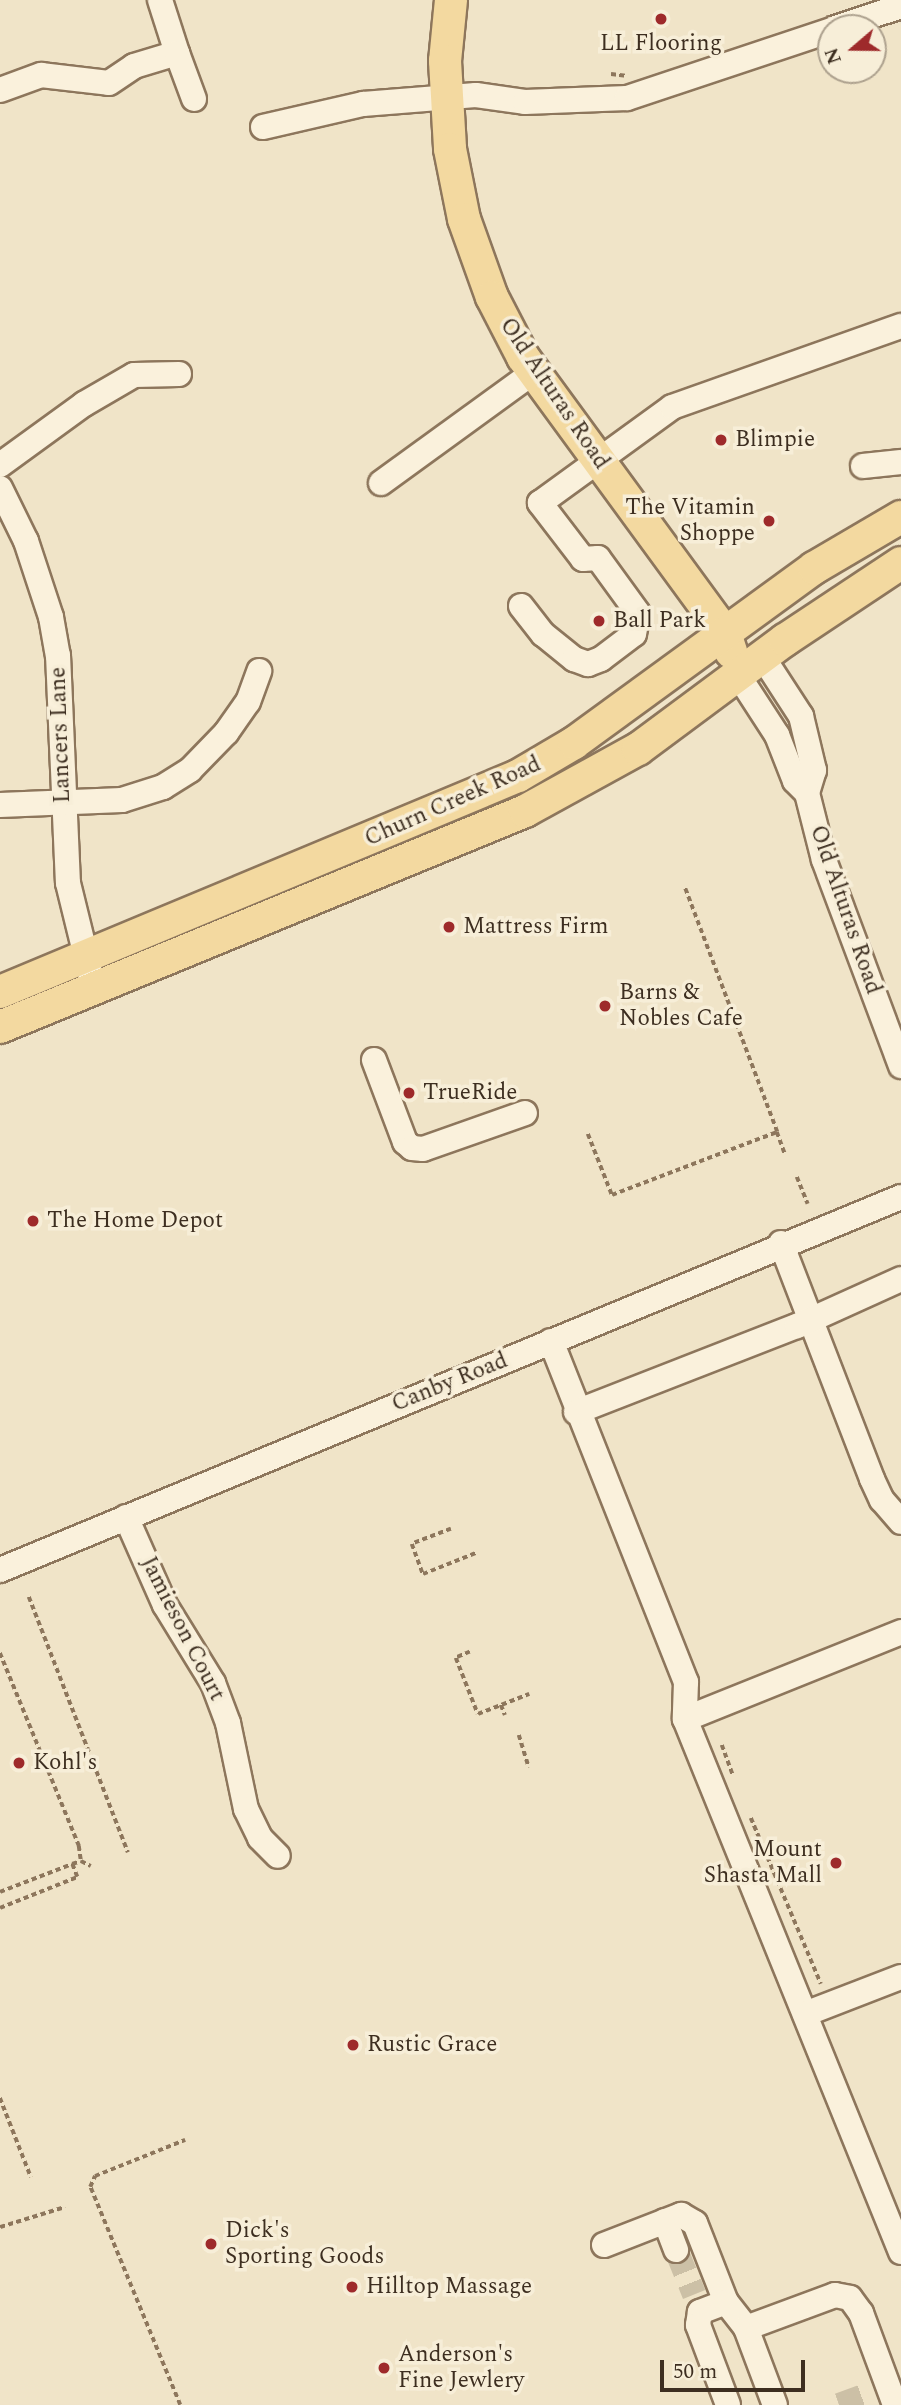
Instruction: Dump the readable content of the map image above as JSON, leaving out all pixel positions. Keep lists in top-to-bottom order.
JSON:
{
  "streets": {
    "main road": ["Old Alturas Road", "Churn Creek Road"],
    "street": ["Lancers Lane", "Canby Road", "Jamieson Court"]
  },
  "crossings": [
    ["Old Alturas Road", "Churn Creek Road"],
    ["Lancers Lane", "Churn Creek Road"],
    ["Canby Road", "Jamieson Court"]
  ],
  "places": [
    "LL Flooring",
    "Blimpie",
    "The Vitamin Shoppe",
    "Ball Park",
    "Mattress Firm",
    "Barns & Nobles Cafe",
    "TrueRide",
    "The Home Depot",
    "Kohl's",
    "Mount Shasta Mall",
    "Rustic Grace",
    "Dick's Sporting Goods",
    "Hilltop Massage",
    "Anderson's Fine Jewlery"
  ],
  "scale_bar": "50 m",
  "north": "left"
}
